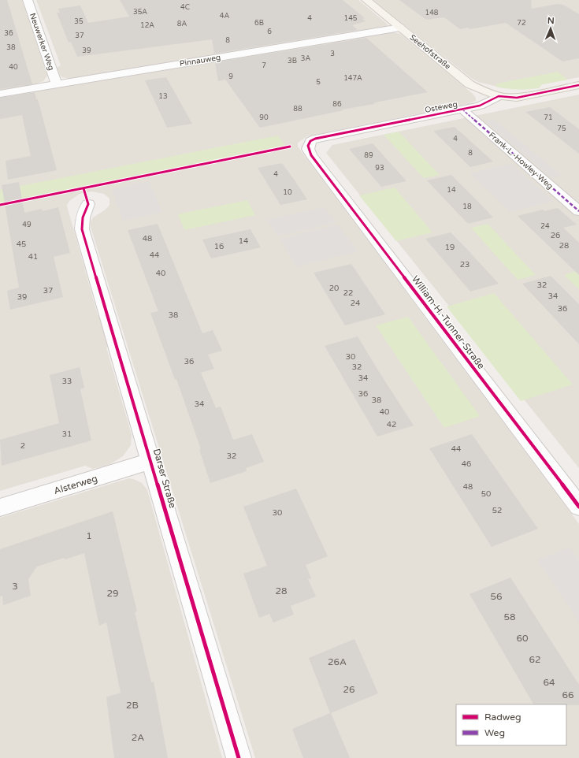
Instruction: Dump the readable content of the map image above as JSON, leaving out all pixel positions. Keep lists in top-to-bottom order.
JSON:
{
  "streets": {
    "street": [
      "Neuwerker Weg",
      "Seehofstraße",
      "Pinnauweg",
      "Osteweg",
      "Frank-L.-Howley-Weg",
      "William-H.-Tunner-Straße",
      "Darser Straße",
      "Alsterweg"
    ]
  },
  "crossings": [
    ["Neuwerker Weg", "Pinnauweg"],
    ["Seehofstraße", "Pinnauweg"],
    ["Seehofstraße", "Osteweg"],
    ["Osteweg", "Frank-L.-Howley-Weg"],
    ["Osteweg", "William-H.-Tunner-Straße"],
    ["Darser Straße", "Alsterweg"]
  ],
  "house_numbers": [
    "4C",
    "35A",
    "148",
    "4A",
    "4",
    "145",
    "35",
    "6B",
    "72",
    "8A",
    "12A",
    "6",
    "36",
    "37",
    "8",
    "38",
    "39",
    "3",
    "3A",
    "3B",
    "7",
    "40",
    "9",
    "147A",
    "5",
    "13",
    "86",
    "88",
    "90",
    "71",
    "75",
    "4",
    "8",
    "89",
    "93",
    "4",
    "14",
    "10",
    "18",
    "49",
    "24",
    "26",
    "48",
    "14",
    "45",
    "28",
    "16",
    "19",
    "44",
    "41",
    "23",
    "40",
    "32",
    "20",
    "37",
    "22",
    "34",
    "39",
    "24",
    "36",
    "38",
    "30",
    "36",
    "32",
    "34",
    "33",
    "36",
    "38",
    "34",
    "40",
    "42",
    "31",
    "2",
    "44",
    "32",
    "46",
    "48",
    "50",
    "52",
    "30",
    "1",
    "3",
    "28",
    "29",
    "56",
    "58",
    "60",
    "62",
    "26A",
    "64",
    "26",
    "66",
    "2B",
    "2A"
  ],
  "legend": ["Radweg", "Weg"],
  "north": "top"
}
